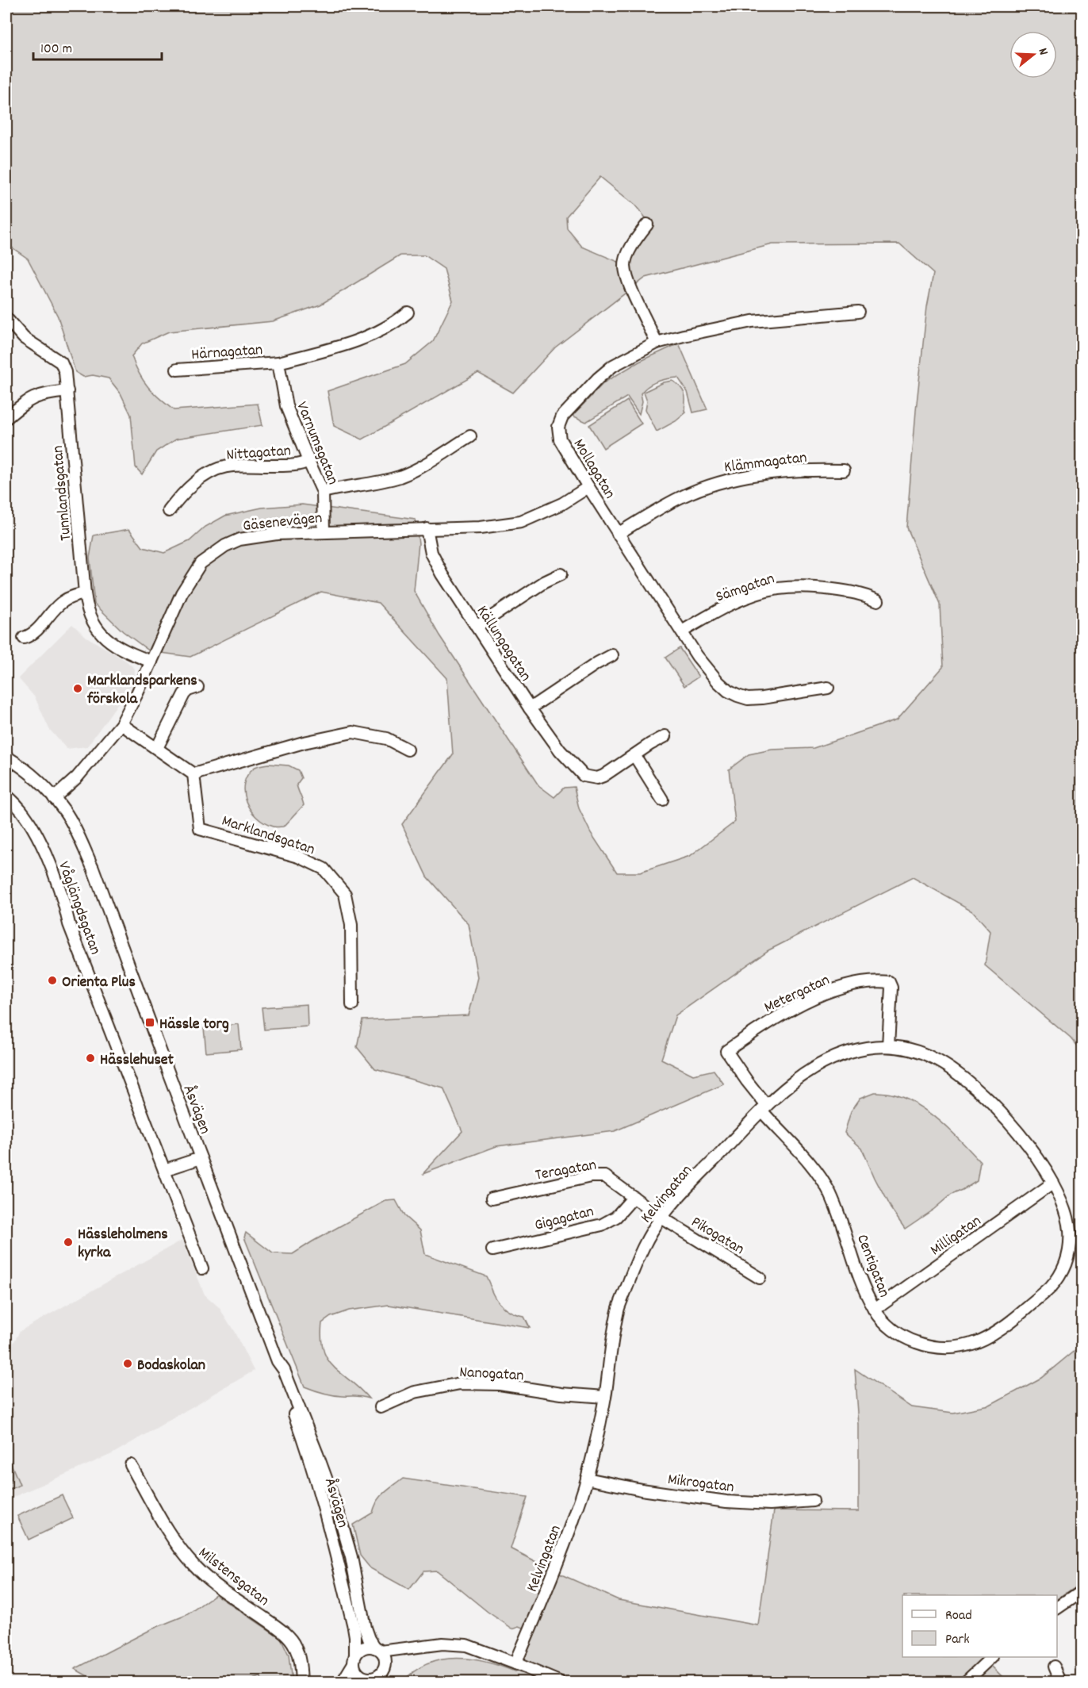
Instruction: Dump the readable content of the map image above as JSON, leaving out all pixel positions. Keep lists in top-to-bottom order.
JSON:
{
  "streets": {
    "street": [
      "Härnagatan",
      "Varnumsgatan",
      "Nittagatan",
      "Klämmagatan",
      "Mollagatan",
      "Tunnlandsgatan",
      "Gäsenevägen",
      "Sämgatan",
      "Källungagatan",
      "Marklandsgatan",
      "Våglängdsgatan",
      "Metergatan",
      "Åsvägen",
      "Teragatan",
      "Kelvingatan",
      "Gigagatan",
      "Pikogatan",
      "Milligatan",
      "Centigatan",
      "Nanogatan",
      "Mikrogatan",
      "Milstensgatan"
    ]
  },
  "crossings": [
    ["Härnagatan", "Varnumsgatan"],
    ["Varnumsgatan", "Nittagatan"],
    ["Varnumsgatan", "Gäsenevägen"],
    ["Klämmagatan", "Mollagatan"],
    ["Mollagatan", "Gäsenevägen"],
    ["Mollagatan", "Sämgatan"],
    ["Tunnlandsgatan", "Gäsenevägen"],
    ["Gäsenevägen", "Källungagatan"],
    ["Gäsenevägen", "Åsvägen"],
    ["Metergatan", "Kelvingatan"],
    ["Metergatan", "Centigatan"],
    ["Teragatan", "Kelvingatan"],
    ["Teragatan", "Gigagatan"],
    ["Teragatan", "Pikogatan"],
    ["Kelvingatan", "Pikogatan"],
    ["Kelvingatan", "Milligatan"],
    ["Kelvingatan", "Centigatan"],
    ["Kelvingatan", "Nanogatan"],
    ["Kelvingatan", "Mikrogatan"],
    ["Milligatan", "Centigatan"]
  ],
  "places": {
    "other": [
      "Marklandsparkens förskola",
      "Orienta Plus",
      "Hässlehuset",
      "Hässleholmens kyrka",
      "Bodaskolan"
    ],
    "transit": ["Hässle torg"]
  },
  "legend": ["Road", "Park"],
  "scale_bar": "100 m",
  "north": "right"
}
